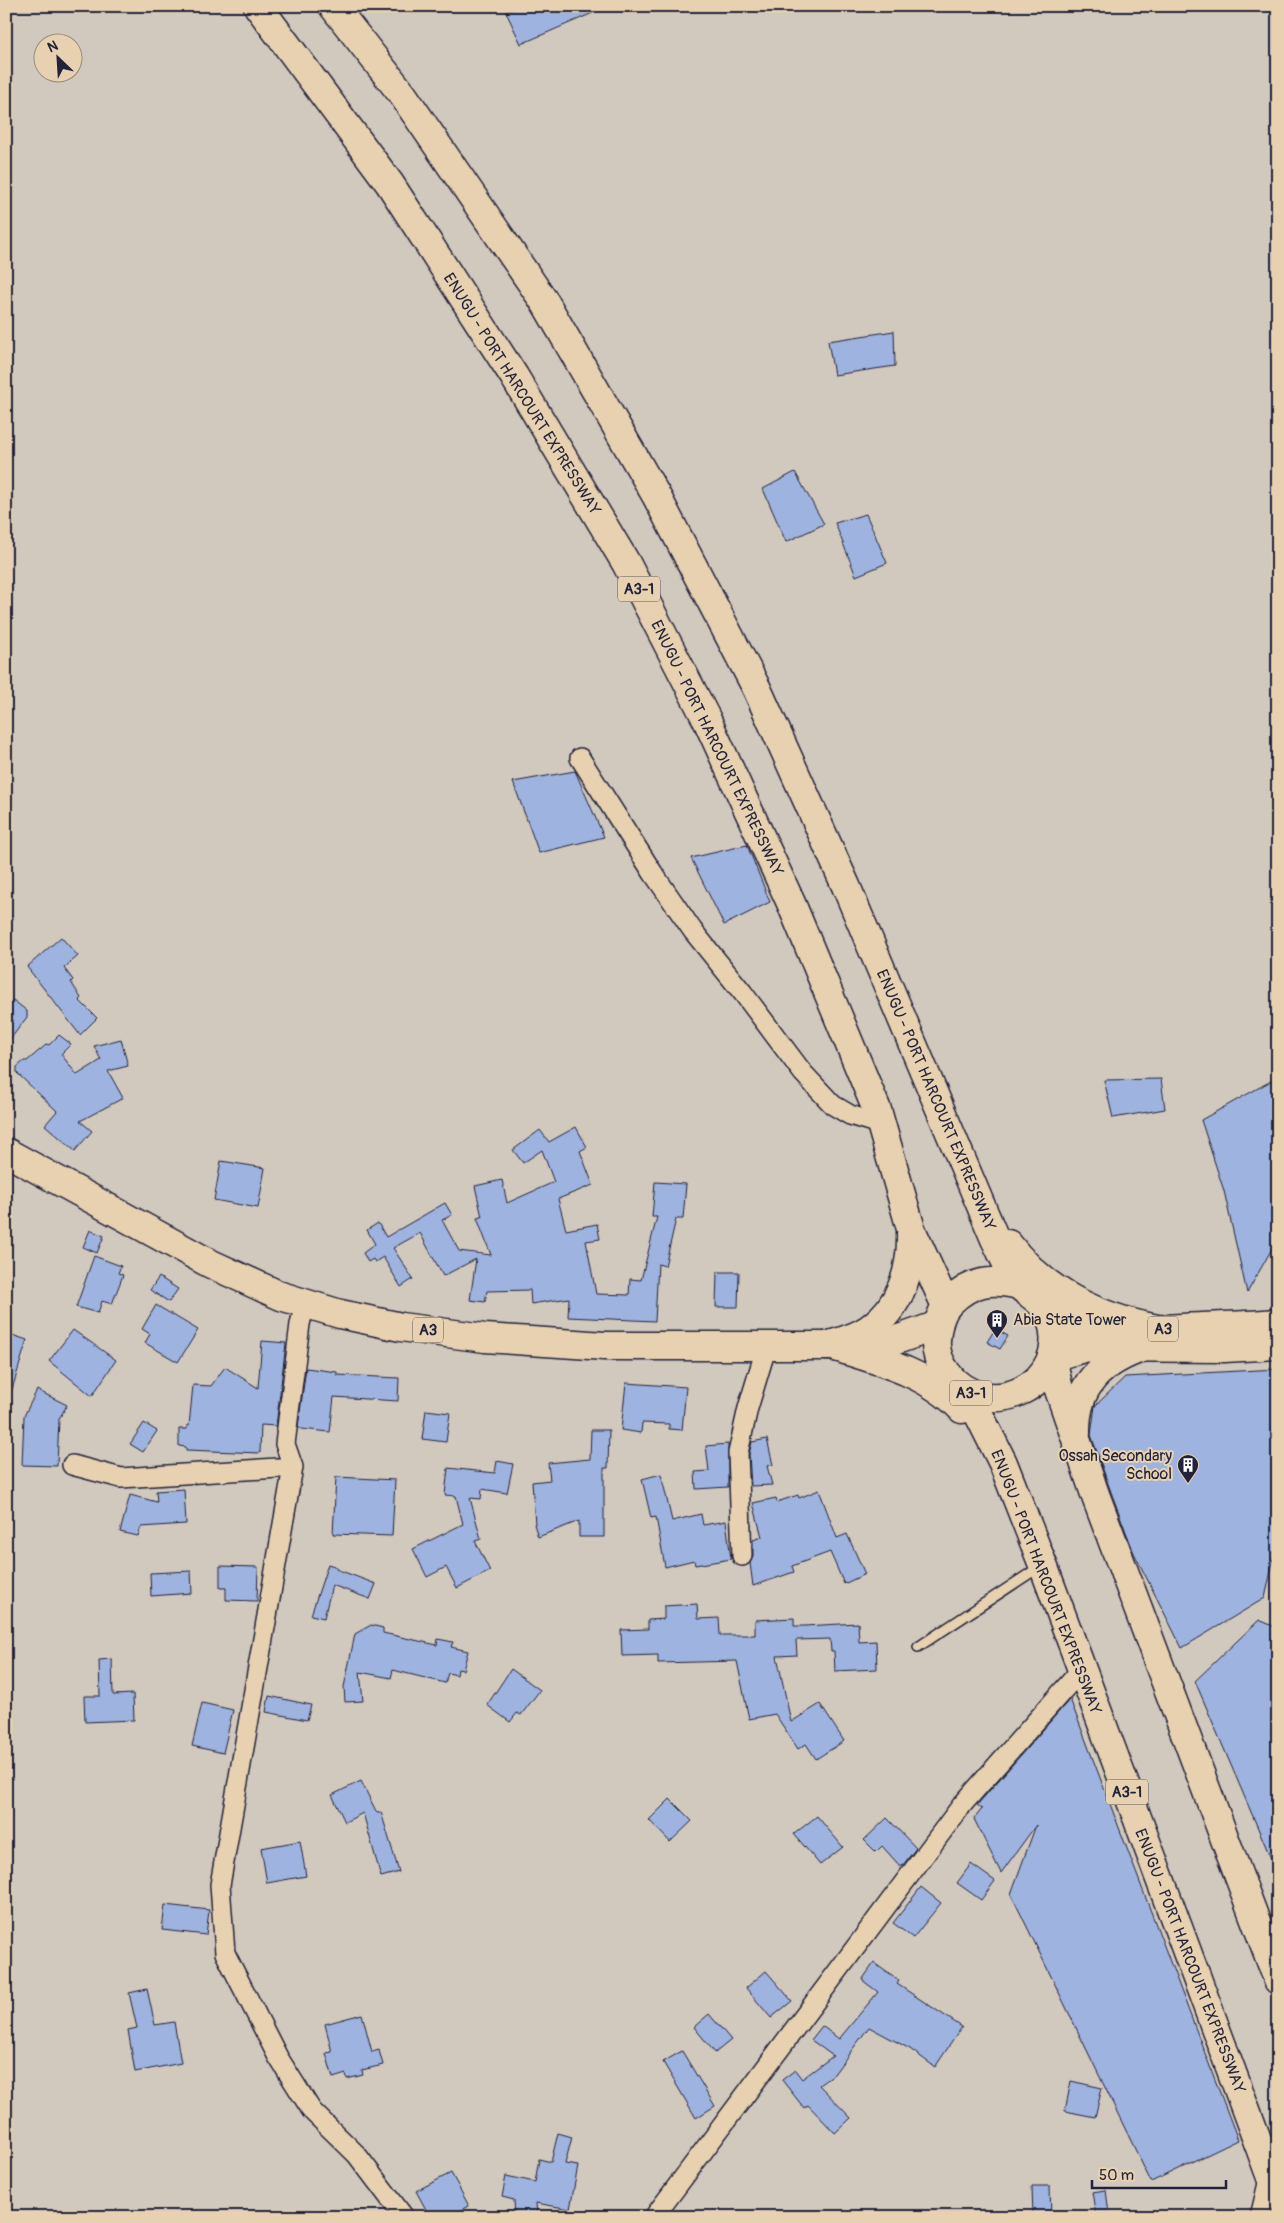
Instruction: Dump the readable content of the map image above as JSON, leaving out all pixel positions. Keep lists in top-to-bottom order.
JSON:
{
  "streets": {
    "main road": ["ENUGU - PORT HARCOURT EXPRESSWAY", "A3-1", "A3"]
  },
  "crossings": [
    ["ENUGU - PORT HARCOURT EXPRESSWAY", "A3-1"],
    ["ENUGU - PORT HARCOURT EXPRESSWAY", "A3"],
    ["A3-1", "A3"]
  ],
  "places": {
    "building": ["Abia State Tower", "Ossah Secondary School"]
  },
  "scale_bar": "50 m",
  "north": "top left"
}
